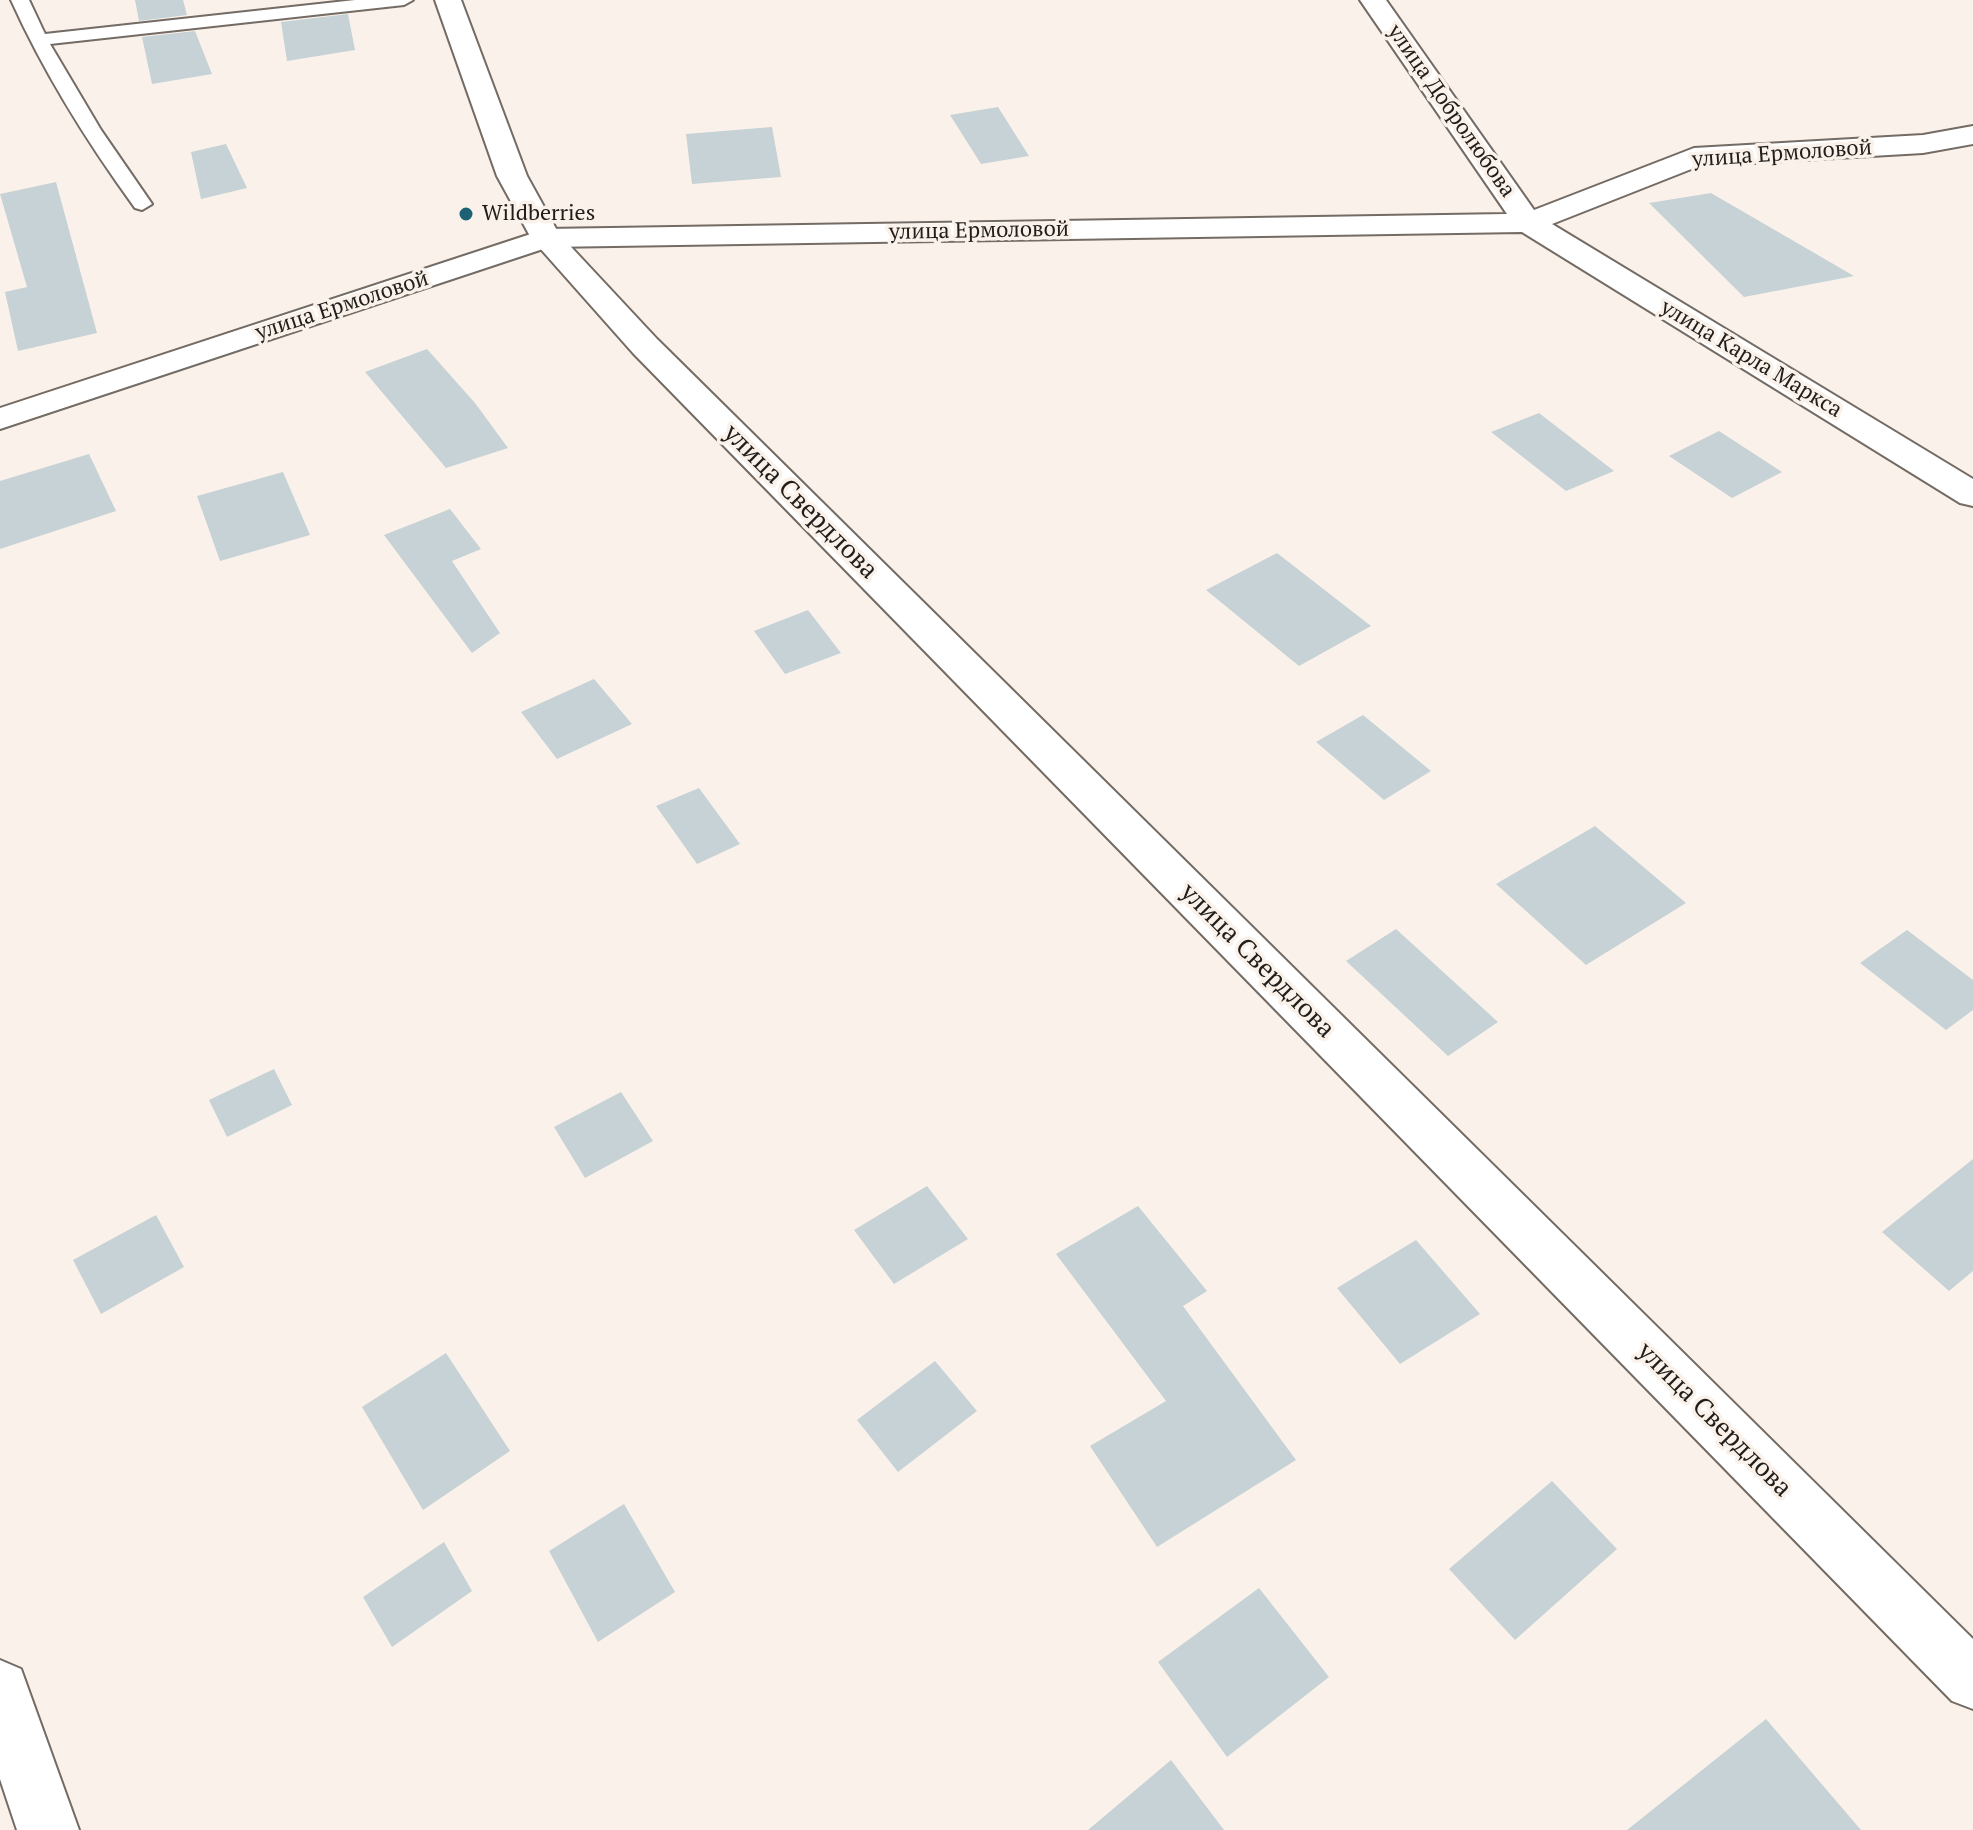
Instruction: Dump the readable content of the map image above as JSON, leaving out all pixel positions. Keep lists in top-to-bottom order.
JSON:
{
  "streets": {
    "street": [
      "улица Добролюбова",
      "улица Ермоловой",
      "улица Карла Маркса",
      "улица Свердлова"
    ]
  },
  "crossings": [
    ["улица Добролюбова", "улица Ермоловой"],
    ["улица Добролюбова", "улица Карла Маркса"],
    ["улица Ермоловой", "улица Карла Маркса"],
    ["улица Ермоловой", "улица Свердлова"]
  ],
  "places": ["Wildberries"]
}
